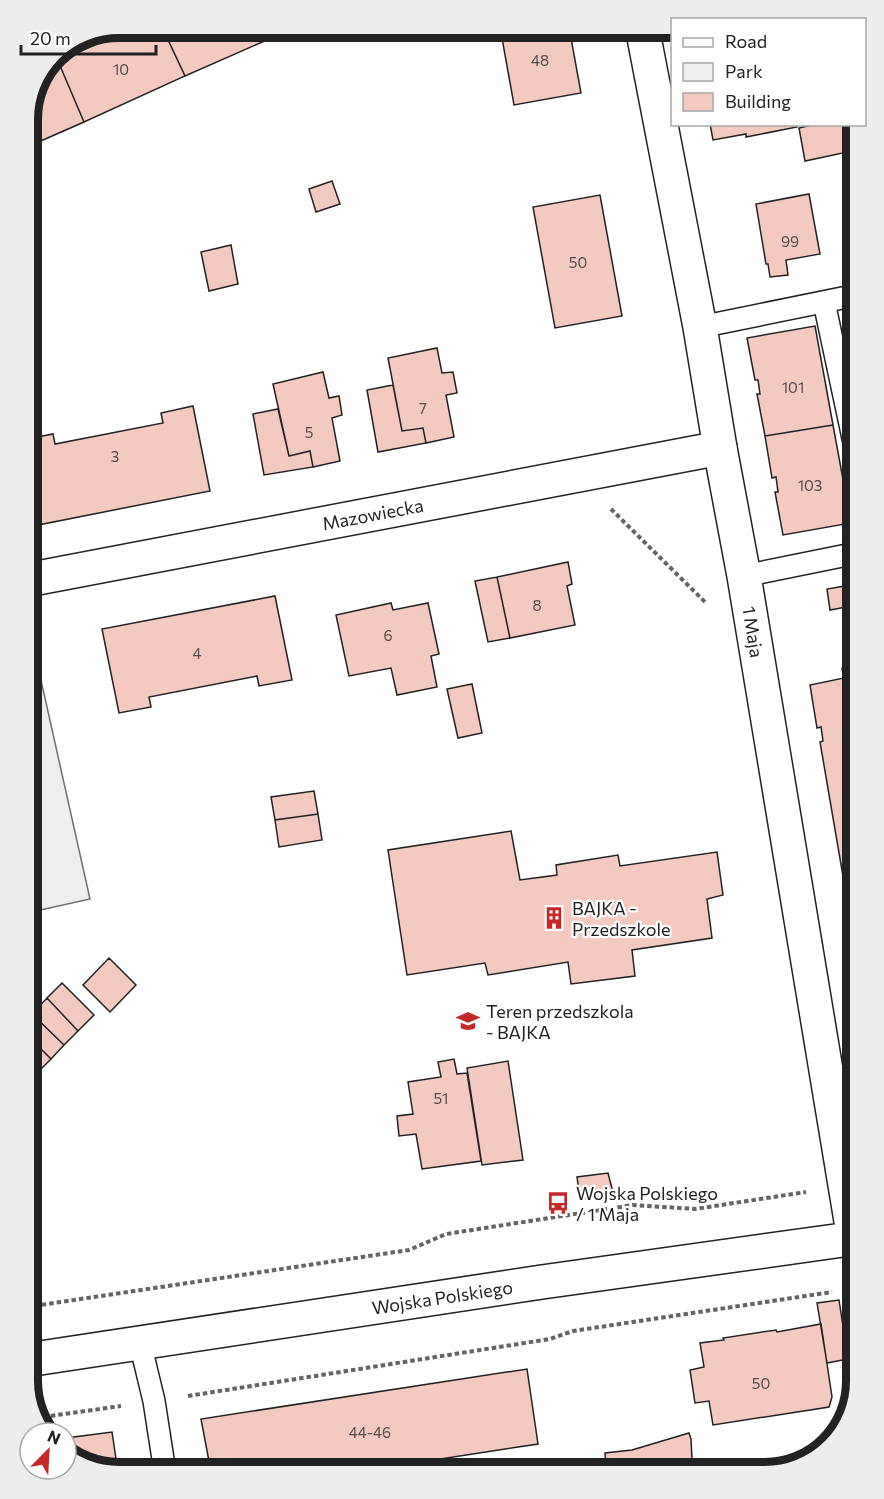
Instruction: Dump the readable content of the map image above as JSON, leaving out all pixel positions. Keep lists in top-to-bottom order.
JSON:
{
  "streets": {
    "street": ["Mazowiecka", "1 Maja", "Wojska Polskiego"]
  },
  "crossings": [
    ["Mazowiecka", "1 Maja"]
  ],
  "places": {
    "building": ["BAJKA - Przedszkole"],
    "school or university": ["Teren przedszkola - BAJKA"],
    "bus stop": ["Wojska Polskiego / 1 Maja"]
  },
  "house_numbers": [
    "48",
    "10",
    "99",
    "50",
    "101",
    "7",
    "5",
    "3",
    "103",
    "8",
    "6",
    "4",
    "51",
    "50",
    "44-46"
  ],
  "legend": ["Road", "Park", "Building"],
  "scale_bar": "20 m",
  "north": "top right"
}
